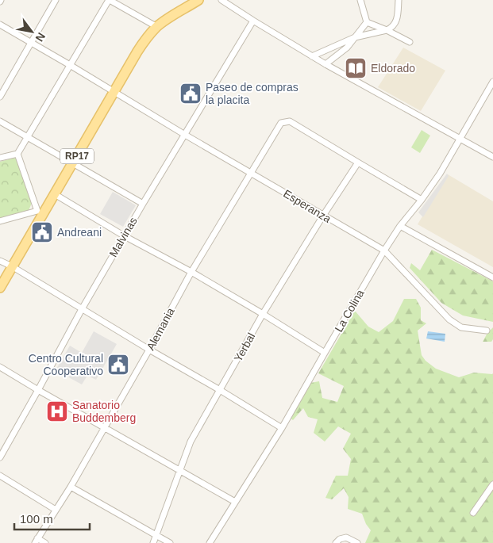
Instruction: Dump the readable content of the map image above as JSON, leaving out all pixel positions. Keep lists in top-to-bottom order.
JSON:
{
  "streets": {
    "main road": ["RP17"],
    "street": [
      "Esperanza",
      "Malvinas",
      "La Colina",
      "Alemania",
      "Yerbal"
    ]
  },
  "crossings": [
    ["RP17", "Esperanza"],
    ["Esperanza", "Malvinas"],
    ["Esperanza", "La Colina"],
    ["Esperanza", "Alemania"],
    ["Esperanza", "Yerbal"],
    ["Alemania", "Yerbal"]
  ],
  "places": {
    "library": ["Eldorado"],
    "public building": ["Paseo de compras la placita", "Andreani", "Centro Cultural Cooperativo"],
    "hospital": ["Sanatorio Buddemberg"]
  },
  "scale_bar": "100 m",
  "north": "bottom right"
}
